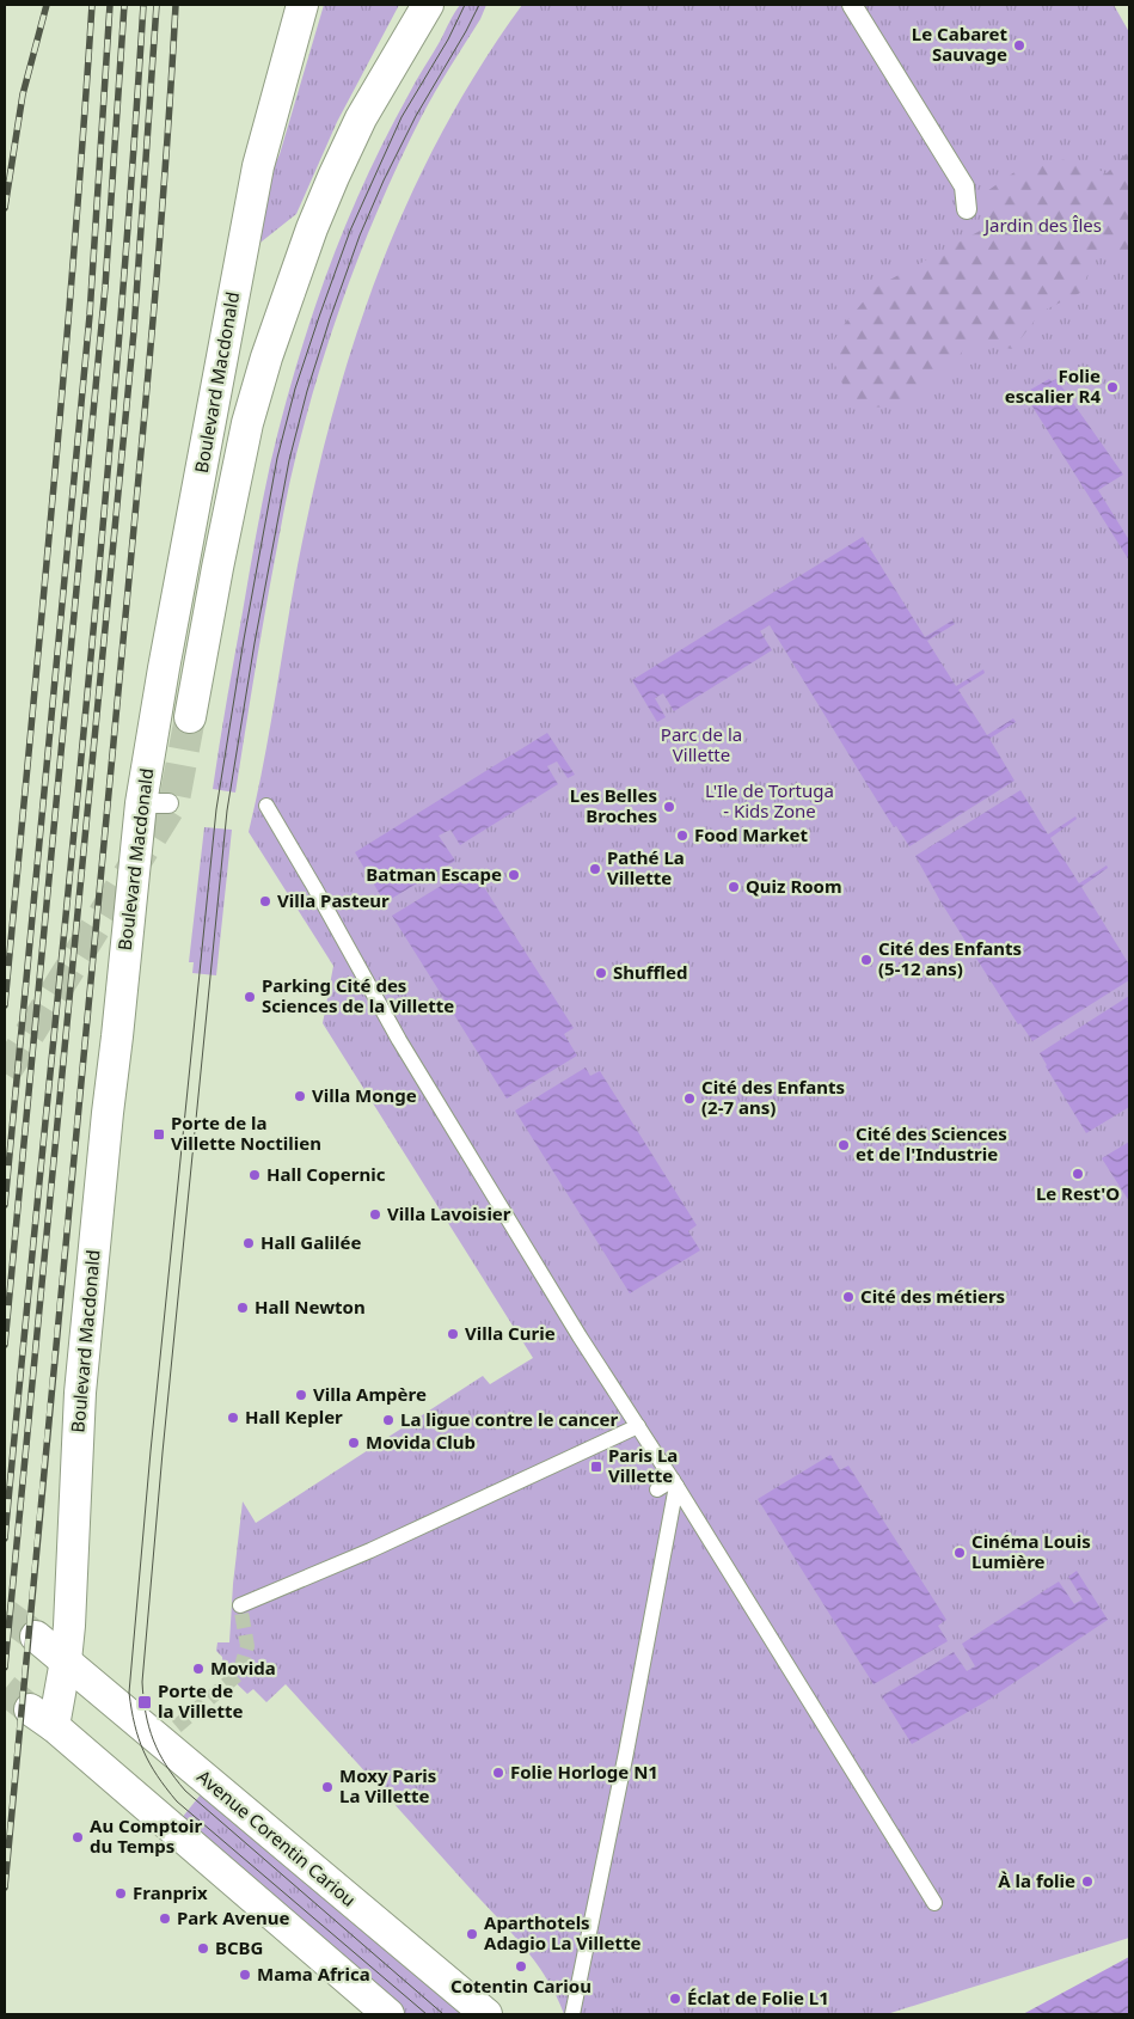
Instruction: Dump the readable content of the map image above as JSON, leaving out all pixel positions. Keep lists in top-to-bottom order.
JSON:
{
  "streets": {
    "main road": ["Boulevard Macdonald", "Avenue Corentin Cariou"]
  },
  "crossings": [
    ["Boulevard Macdonald", "Avenue Corentin Cariou"]
  ],
  "parks": ["Jardin des Îles", "Parc de la Villette", "L'Ile de Tortuga - Kids Zone"],
  "places": {
    "other": [
      "Le Cabaret Sauvage",
      "Folie escalier R4",
      "Les Belles Broches",
      "Food Market",
      "Pathé La Villette",
      "Batman Escape",
      "Quiz Room",
      "Villa Pasteur",
      "Cité des Enfants (5-12 ans)",
      "Shuffled",
      "Parking Cité des Sciences de la Villette",
      "Villa Monge",
      "Cité des Enfants (2-7 ans)",
      "Cité des Sciences et de l'Industrie",
      "Le Rest'O",
      "Hall Copernic",
      "Villa Lavoisier",
      "Hall Galilée",
      "Cité des métiers",
      "Hall Newton",
      "Villa Curie",
      "Villa Ampère",
      "Hall Kepler",
      "La ligue contre le cancer",
      "Movida Club",
      "Cinéma Louis Lumière",
      "Movida",
      "Folie Horloge N1",
      "Moxy Paris La Villette",
      "Au Comptoir du Temps",
      "À la folie",
      "Franprix",
      "Park Avenue",
      "Aparthotels Adagio La Villette",
      "BCBG",
      "Cotentin Cariou",
      "Mama Africa",
      "Éclat de Folie L1"
    ],
    "transit": ["Porte de la Villette Noctilien", "Paris La Villette", "Porte de la Villette"]
  }
}
